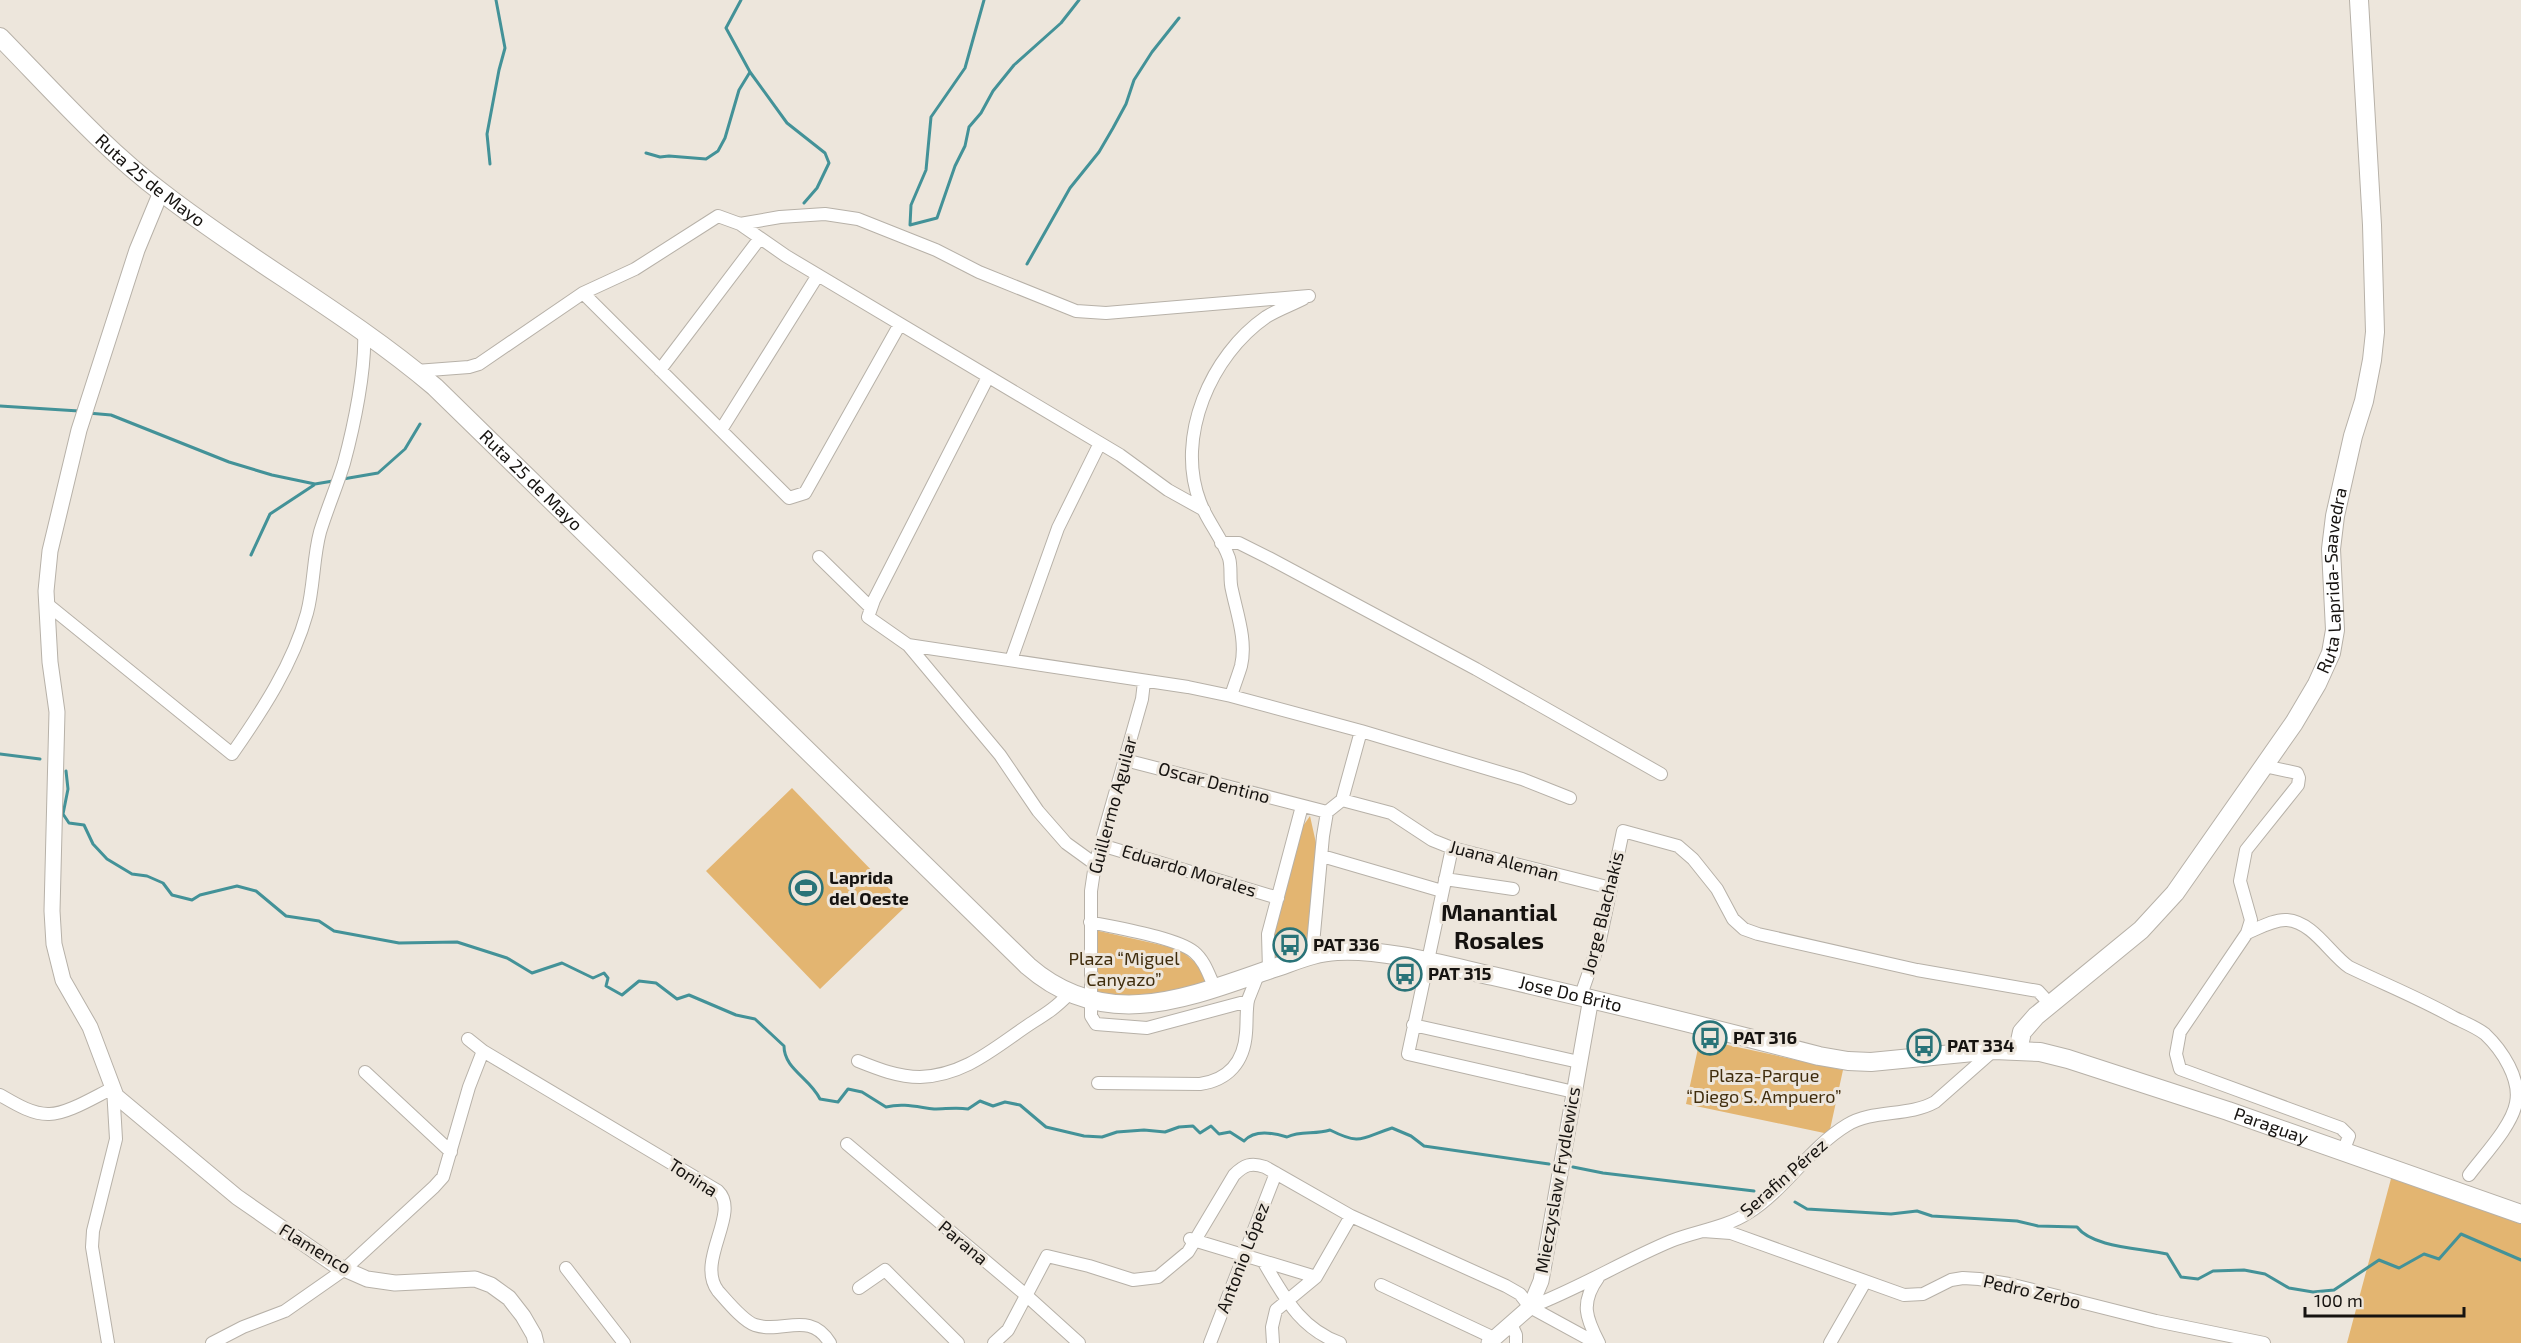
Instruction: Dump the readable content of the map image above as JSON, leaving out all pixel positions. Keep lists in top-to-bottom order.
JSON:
{
  "streets": {
    "main road": [
      "Ruta 25 de Mayo",
      "Ruta Laprida-Saavedra",
      "Jose Do Brito",
      "Paraguay"
    ],
    "street": [
      "Oscar Dentino",
      "Guillermo Aguilar",
      "Juana Aleman",
      "Eduardo Morales",
      "Jorge Blachakis",
      "Tonina",
      "Serafin Pérez",
      "Mieczyslaw Frydlewics",
      "Parana",
      "Flamenco",
      "Antonio López",
      "Pedro Zerbo"
    ]
  },
  "crossings": [
    ["Ruta 25 de Mayo", "Jose Do Brito"],
    ["Ruta Laprida-Saavedra", "Jorge Blachakis"],
    ["Ruta Laprida-Saavedra", "Jose Do Brito"],
    ["Ruta Laprida-Saavedra", "Paraguay"],
    ["Oscar Dentino", "Guillermo Aguilar"],
    ["Guillermo Aguilar", "Eduardo Morales"],
    ["Guillermo Aguilar", "Jose Do Brito"],
    ["Juana Aleman", "Jorge Blachakis"],
    ["Jorge Blachakis", "Jose Do Brito"],
    ["Jorge Blachakis", "Mieczyslaw Frydlewics"],
    ["Jose Do Brito", "Paraguay"],
    ["Jose Do Brito", "Serafin Pérez"],
    ["Jose Do Brito", "Mieczyslaw Frydlewics"],
    ["Serafin Pérez", "Mieczyslaw Frydlewics"],
    ["Serafin Pérez", "Pedro Zerbo"]
  ],
  "districts": ["Manantial Rosales"],
  "parks": ["Plaza “Miguel Canyazo”", "Plaza-Parque “Diego S. Ampuero”"],
  "places": {
    "sports": ["Laprida del Oeste"],
    "bus stop": [
      "PAT 336",
      "PAT 315",
      "PAT 316",
      "PAT 334"
    ]
  },
  "scale_bar": "100 m"
}
